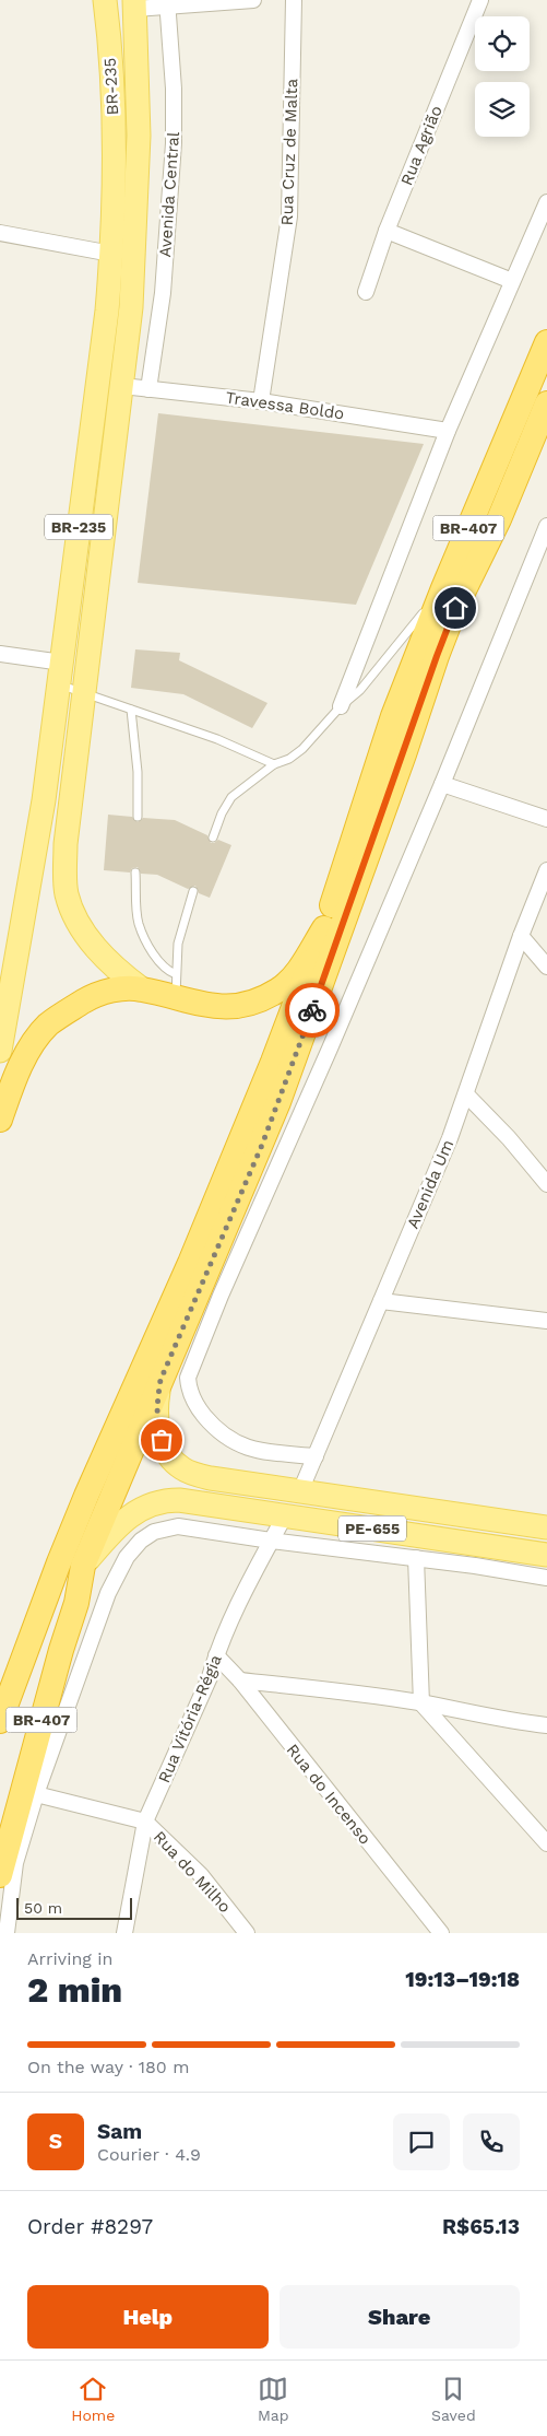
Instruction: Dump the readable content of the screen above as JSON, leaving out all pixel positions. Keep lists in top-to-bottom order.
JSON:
{
  "streets": {
    "highway": ["BR-407"],
    "main road": ["BR-235", "PE-655"],
    "street": [
      "Rua Agrião",
      "Rua Cruz de Malta",
      "Avenida Central",
      "Travessa Boldo",
      "Avenida Um",
      "Rua Vitória-Régia",
      "Rua do Incenso",
      "Rua do Milho"
    ]
  },
  "crossings": [
    ["BR-235", "Travessa Boldo"],
    ["Rua Cruz de Malta", "Travessa Boldo"],
    ["Avenida Central", "Travessa Boldo"],
    ["BR-407", "PE-655"],
    ["Avenida Um", "PE-655"],
    ["PE-655", "Rua Vitória-Régia"],
    ["Rua Vitória-Régia", "Rua do Incenso"],
    ["Rua Vitória-Régia", "Rua do Milho"]
  ],
  "scale_bar": "50 m",
  "page": {
    "scale": "50 m",
    "heading": ["2 min", "Arriving in", "19:13–19:18"],
    "panel": [
      "Sam",
      "Courier · 4.9",
      "Order #8297",
      "R$65.13"
    ],
    "bar": "On the way · 180 m",
    "round": "S",
    "buttons": ["Help", "Share"],
    "tabs": ["Home", "Map", "Saved"]
  }
}
